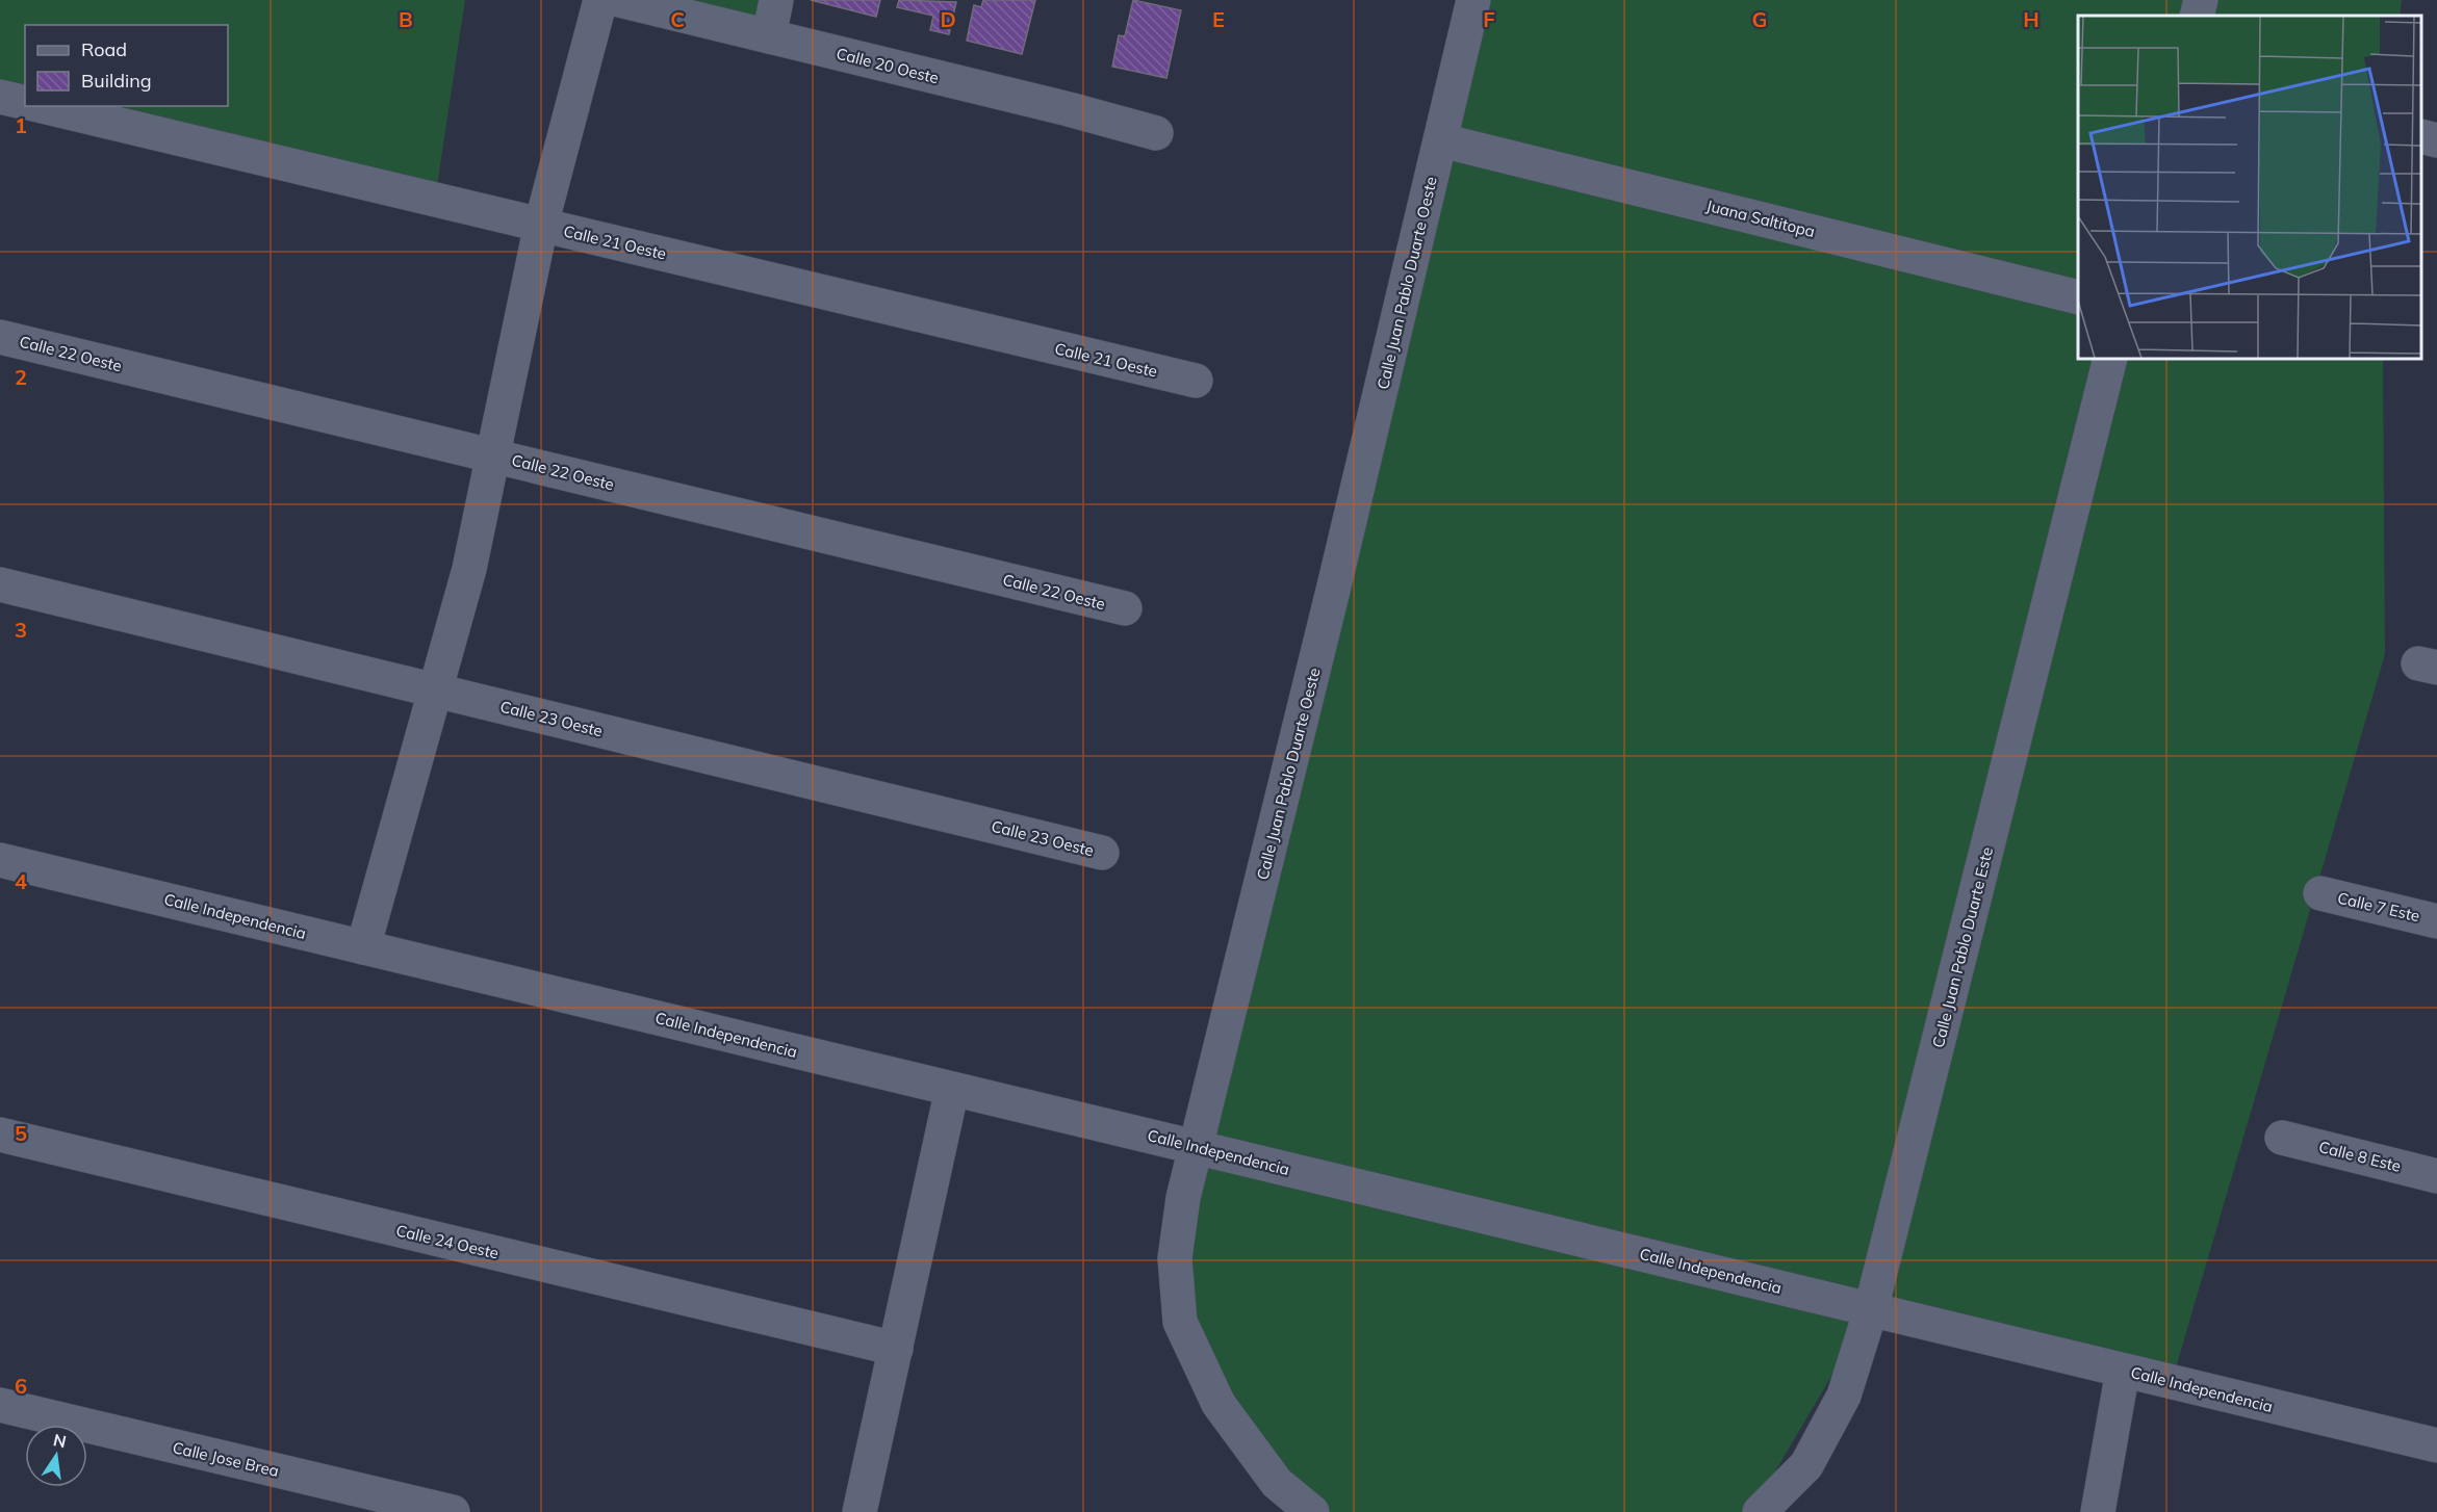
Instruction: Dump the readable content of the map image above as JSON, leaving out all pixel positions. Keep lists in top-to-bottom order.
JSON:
{
  "streets": {
    "street": [
      "Calle 20 Oeste",
      "Juana Saltitopa",
      "Calle 21 Oeste",
      "Calle Juan Pablo Duarte Oeste",
      "Calle 22 Oeste",
      "Calle 23 Oeste",
      "Calle 7 Este",
      "Calle Independencia",
      "Calle Juan Pablo Duarte Este",
      "Calle 8 Este",
      "Calle 24 Oeste",
      "Calle Jose Brea"
    ]
  },
  "crossings": [
    ["Juana Saltitopa", "Calle Juan Pablo Duarte Oeste"],
    ["Calle Juan Pablo Duarte Oeste", "Calle Independencia"],
    ["Calle Independencia", "Calle Juan Pablo Duarte Este"]
  ],
  "legend": ["Road", "Building"],
  "north": "top",
  "grid": {
    "columns": [
      "B",
      "C",
      "D",
      "E",
      "F",
      "G",
      "H"
    ],
    "rows": [
      "1",
      "2",
      "3",
      "4",
      "5",
      "6"
    ]
  }
}
